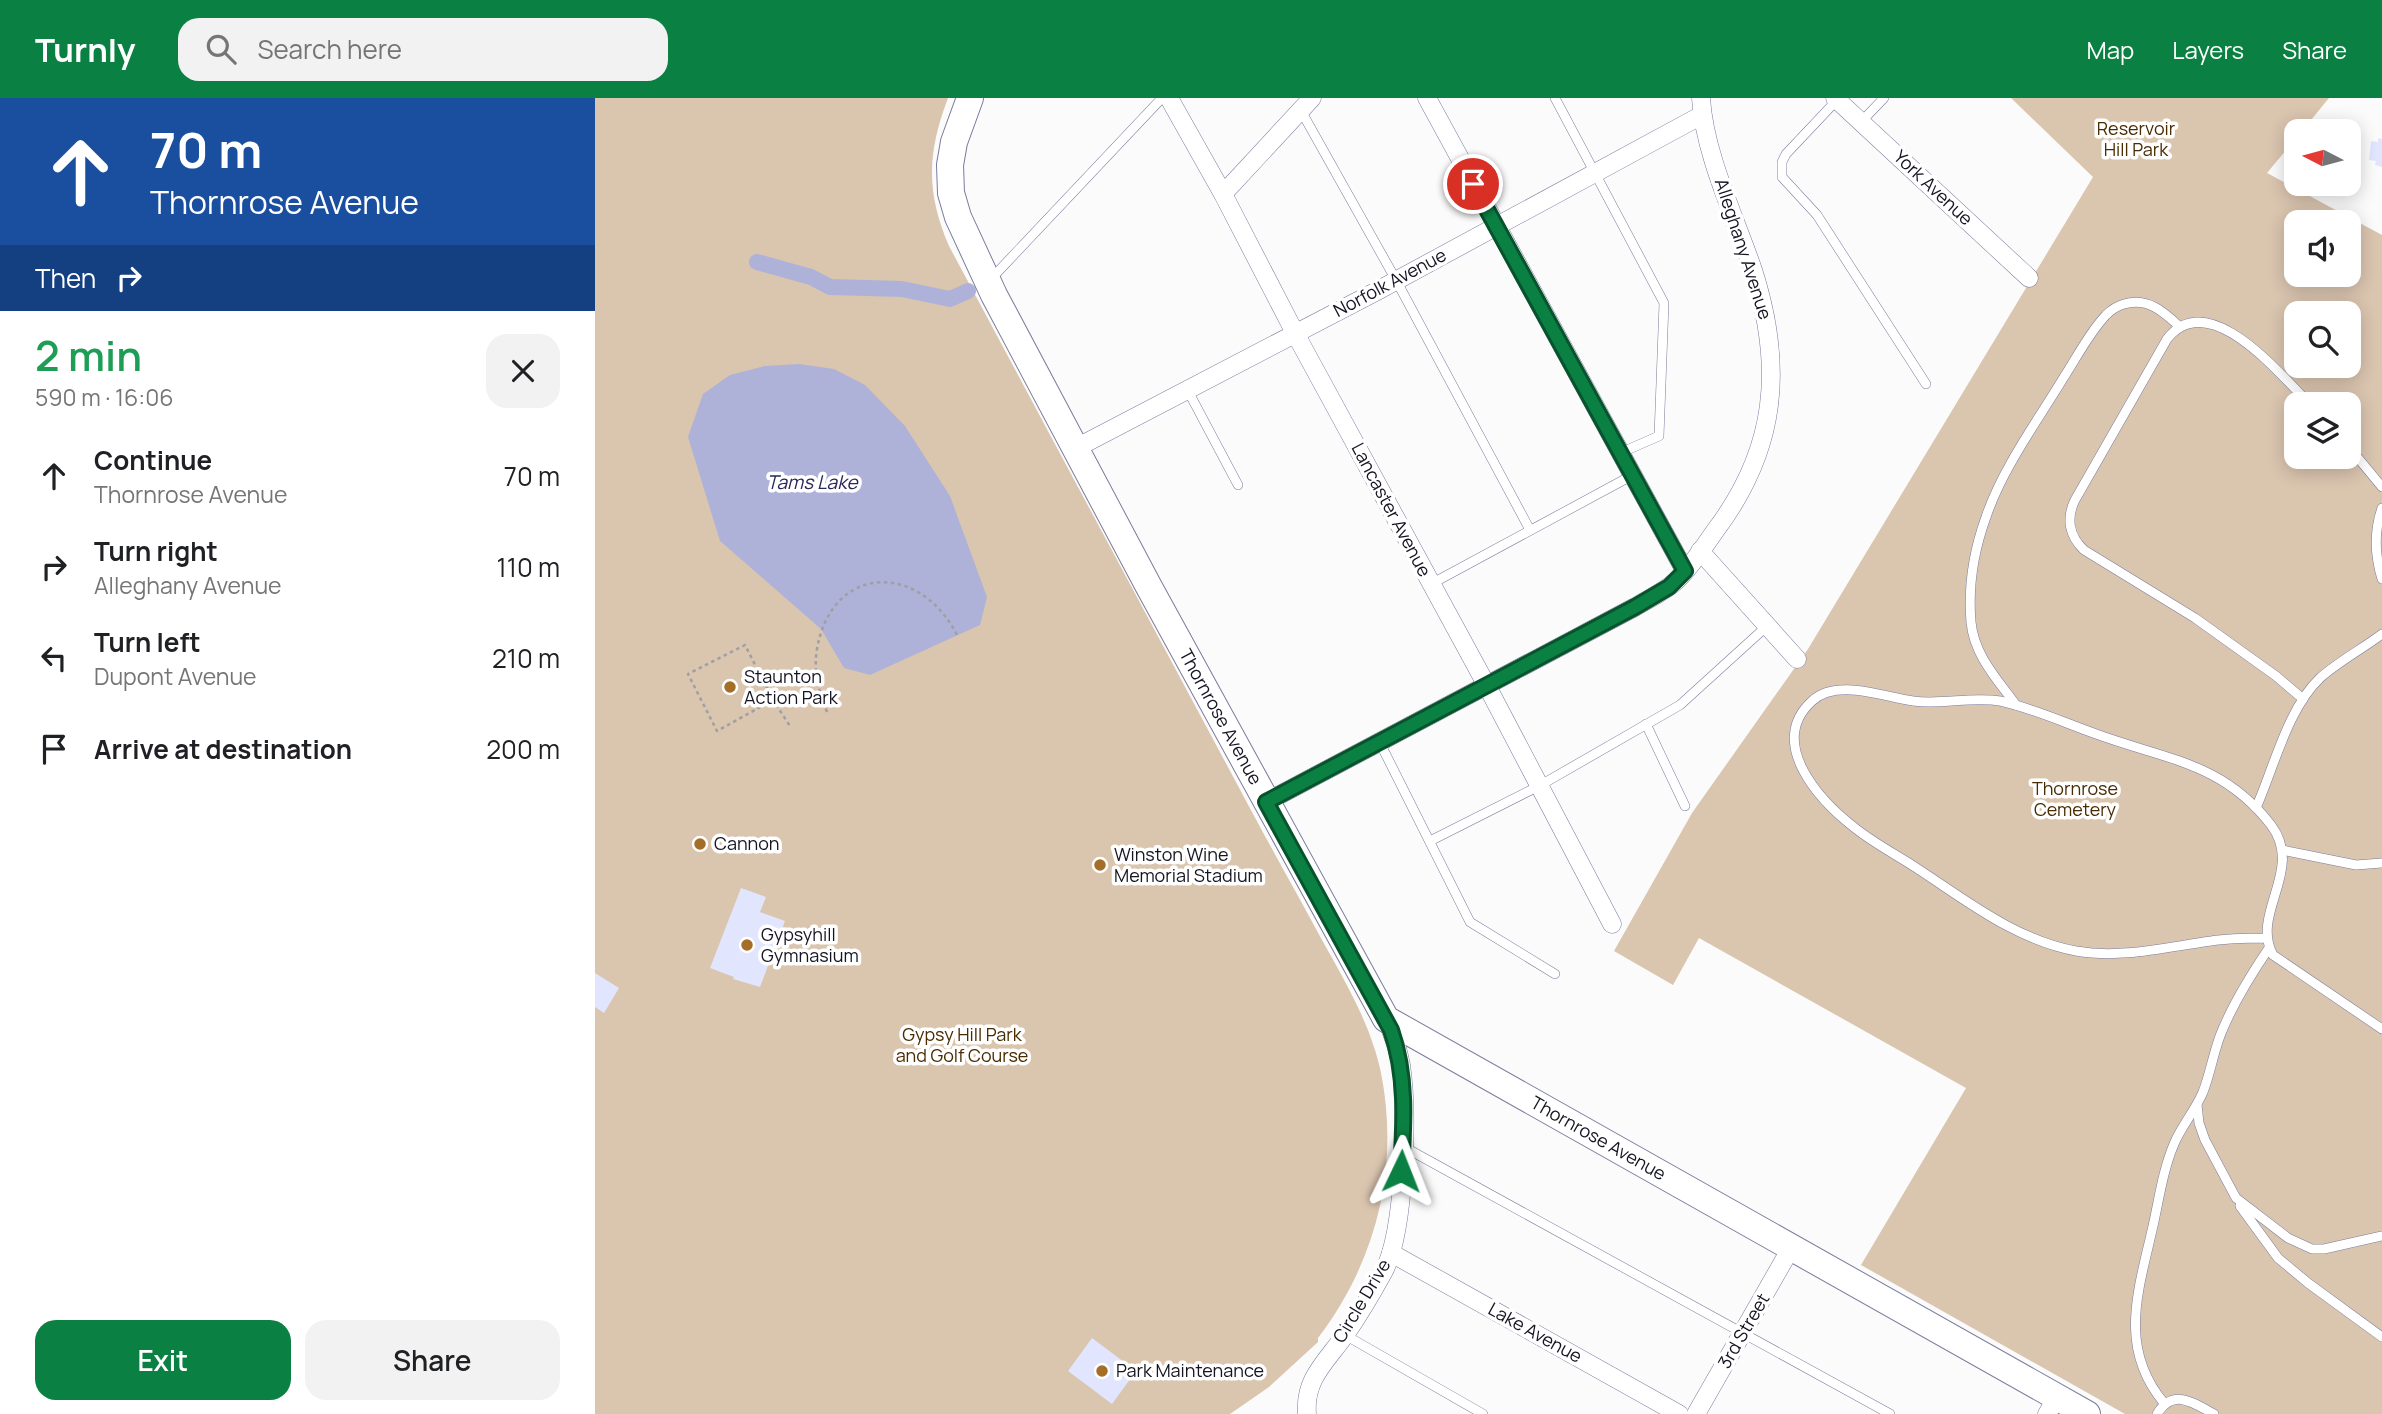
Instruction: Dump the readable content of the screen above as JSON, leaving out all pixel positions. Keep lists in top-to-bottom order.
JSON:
{
  "streets": {
    "street": [
      "York Avenue",
      "Alleghany Avenue",
      "Norfolk Avenue",
      "Lancaster Avenue",
      "Thornrose Avenue",
      "Circle Drive",
      "3rd Street",
      "Lake Avenue"
    ]
  },
  "crossings": [
    ["Alleghany Avenue", "Norfolk Avenue"],
    ["Alleghany Avenue", "Lancaster Avenue"],
    ["Alleghany Avenue", "Thornrose Avenue"],
    ["Norfolk Avenue", "Lancaster Avenue"],
    ["Norfolk Avenue", "Thornrose Avenue"],
    ["Thornrose Avenue", "Circle Drive"],
    ["Thornrose Avenue", "3rd Street"],
    ["Circle Drive", "Lake Avenue"]
  ],
  "water": ["Tams Lake"],
  "parks": ["Reservoir Hill Park", "Thornrose Cemetery", "Gypsy Hill Park and Golf Course"],
  "places": [
    "Staunton Action Park",
    "Cannon",
    "Winston Wine Memorial Stadium",
    "Gypsyhill Gymnasium",
    "Park Maintenance"
  ],
  "north": "left",
  "page": {
    "header": "Turnly",
    "search": "Search here",
    "nav": ["Map", "Layers", "Share"],
    "turn": ["70 m", "Thornrose Avenue"],
    "then": "Then",
    "heading": ["2 min", "590 m · 16:06"],
    "list": [
      {
        "name": "Continue",
        "note": "Thornrose Avenue",
        "value": "70 m"
      },
      {
        "name": "Turn right",
        "note": "Alleghany Avenue",
        "value": "110 m"
      },
      {
        "name": "Turn left",
        "note": "Dupont Avenue",
        "value": "210 m"
      },
      {
        "name": "Arrive at destination",
        "value": "200 m"
      }
    ],
    "buttons": ["Exit", "Share"]
  }
}
